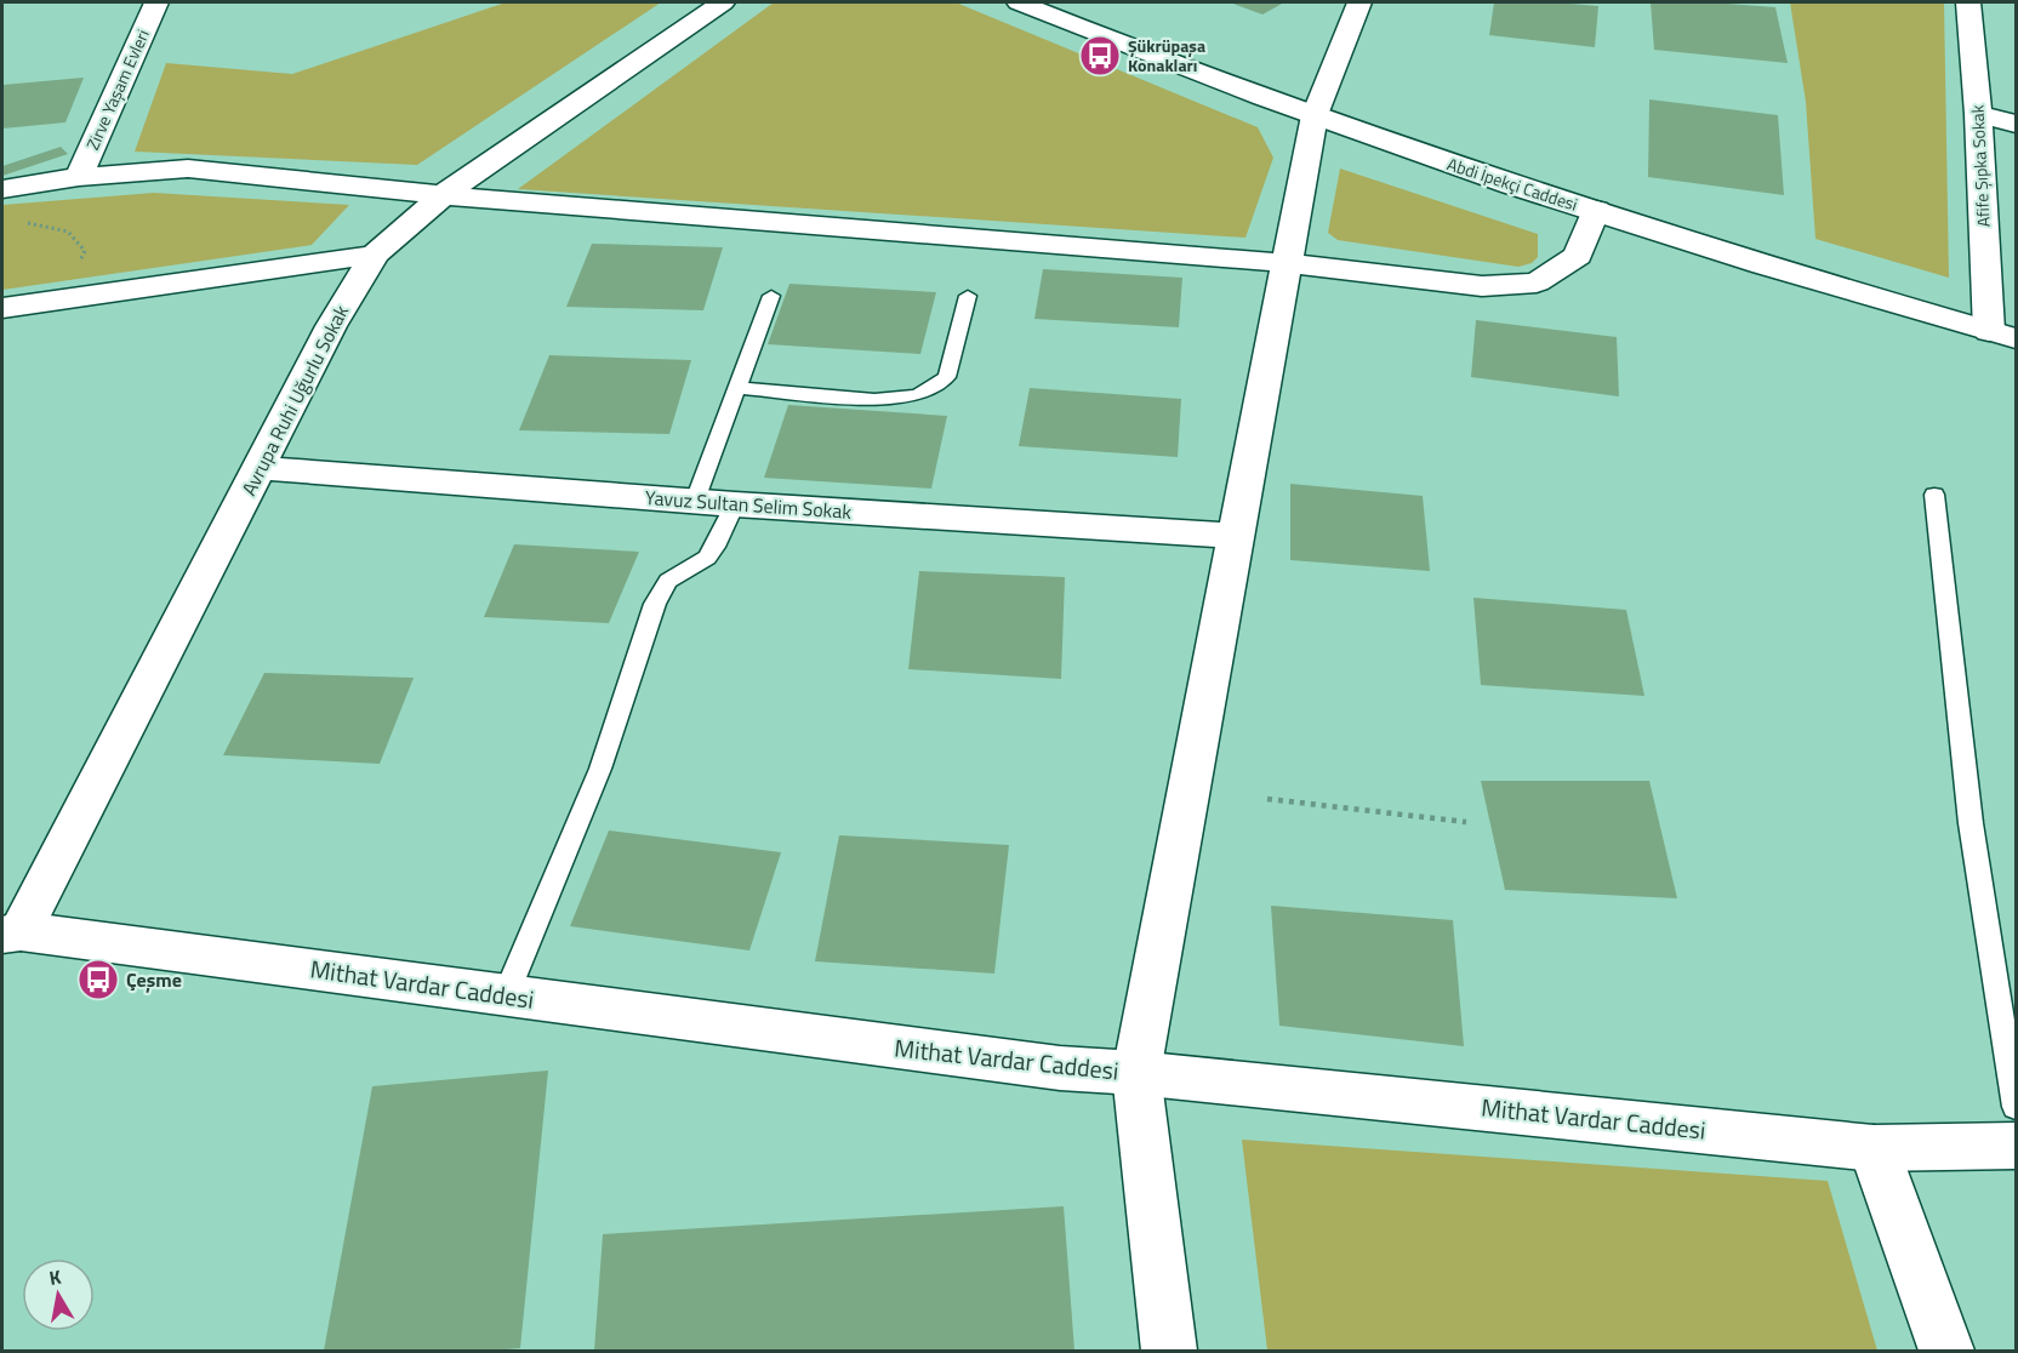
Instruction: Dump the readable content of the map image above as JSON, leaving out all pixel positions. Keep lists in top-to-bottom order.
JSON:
{
  "streets": {
    "street": [
      "Zirve Yaşam Evleri",
      "Afife Şıpka Sokak",
      "Abdi İpekçi Caddesi",
      "Avrupa Ruhi Uğurlu Sokak",
      "Yavuz Sultan Selim Sokak",
      "Mithat Vardar Caddesi"
    ]
  },
  "crossings": [
    ["Afife Şıpka Sokak", "Abdi İpekçi Caddesi"],
    ["Avrupa Ruhi Uğurlu Sokak", "Yavuz Sultan Selim Sokak"],
    ["Avrupa Ruhi Uğurlu Sokak", "Mithat Vardar Caddesi"]
  ],
  "places": {
    "bus stop": ["Şükrüpaşa Konakları", "Çeşme"]
  },
  "north": "top"
}
